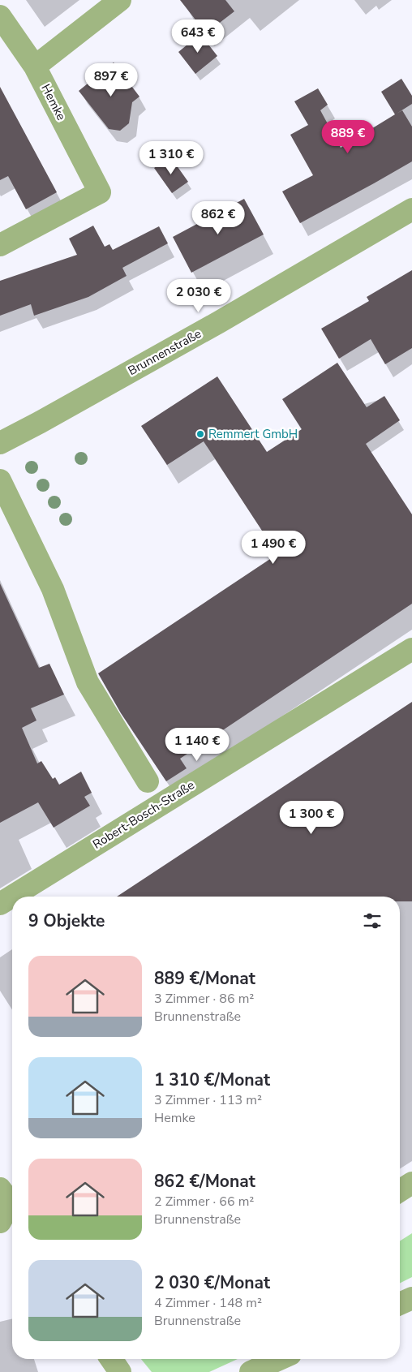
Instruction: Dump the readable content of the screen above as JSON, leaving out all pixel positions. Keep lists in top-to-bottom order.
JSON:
{
  "streets": {
    "street": ["Hemke", "Brunnenstraße", "Robert-Bosch-Straße"]
  },
  "places": ["Remmert GmbH"],
  "page": {
    "price": [
      "643 €",
      "897 €",
      "889 €",
      "1 310 €",
      "862 €",
      "2 030 €",
      "1 490 €",
      "1 140 €",
      "1 300 €"
    ],
    "heading": "9 Objekte",
    "list": [
      {
        "name": "889 €/Monat",
        "note": "3 Zimmer · 86 m² · Brunnenstraße"
      },
      {
        "name": "1 310 €/Monat",
        "note": "3 Zimmer · 113 m² · Hemke"
      },
      {
        "name": "862 €/Monat",
        "note": "2 Zimmer · 66 m² · Brunnenstraße"
      },
      {
        "name": "2 030 €/Monat",
        "note": "4 Zimmer · 148 m² · Brunnenstraße"
      }
    ]
  }
}
